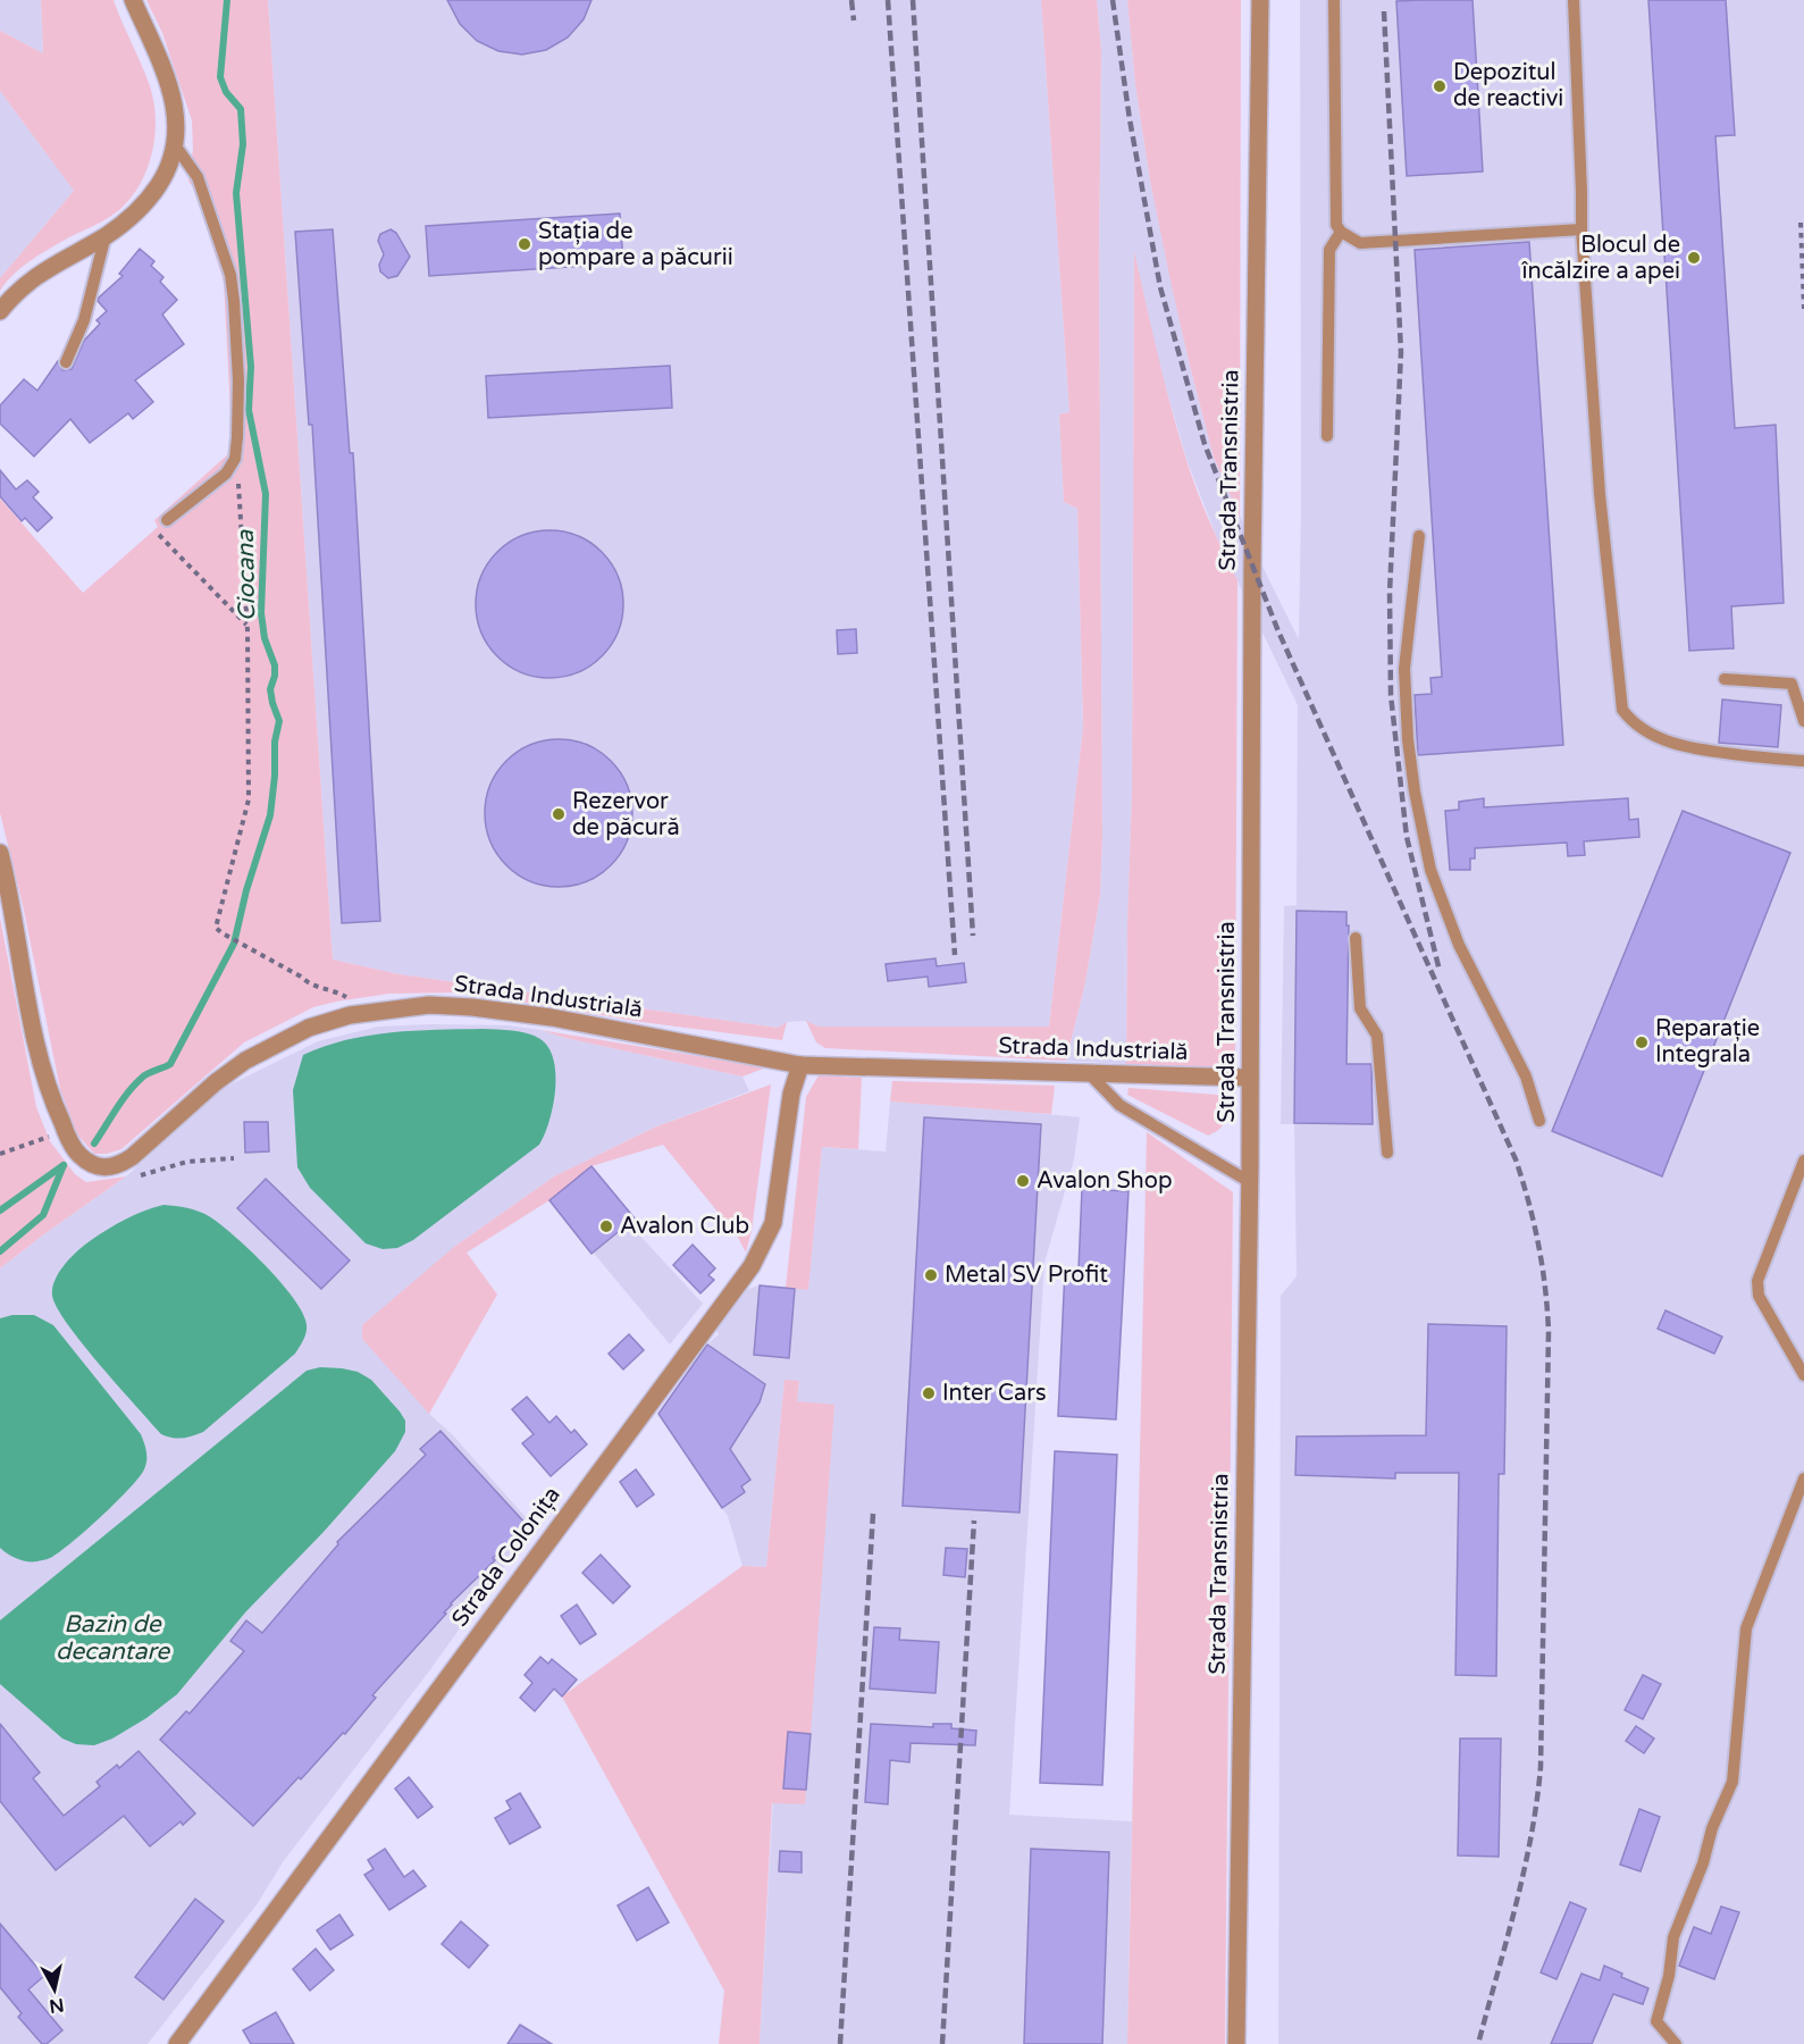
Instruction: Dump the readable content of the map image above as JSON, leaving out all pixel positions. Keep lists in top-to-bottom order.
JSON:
{
  "streets": {
    "street": ["Strada Transnistria", "Strada Industrială", "Strada Colonița"]
  },
  "crossings": [
    ["Strada Transnistria", "Strada Industrială"],
    ["Strada Industrială", "Strada Colonița"]
  ],
  "water": ["Ciocana", "Bazin de decantare"],
  "places": [
    "Depozitul de reaсtivi",
    "Stația de pompare a păcurii",
    "Blocul de încălzire a apei",
    "Rezervor de păcură",
    "Reparație Integrala",
    "Avalon Shop",
    "Avalon Club",
    "Metal SV Profit",
    "Inter Cars"
  ],
  "north": "bottom"
}
